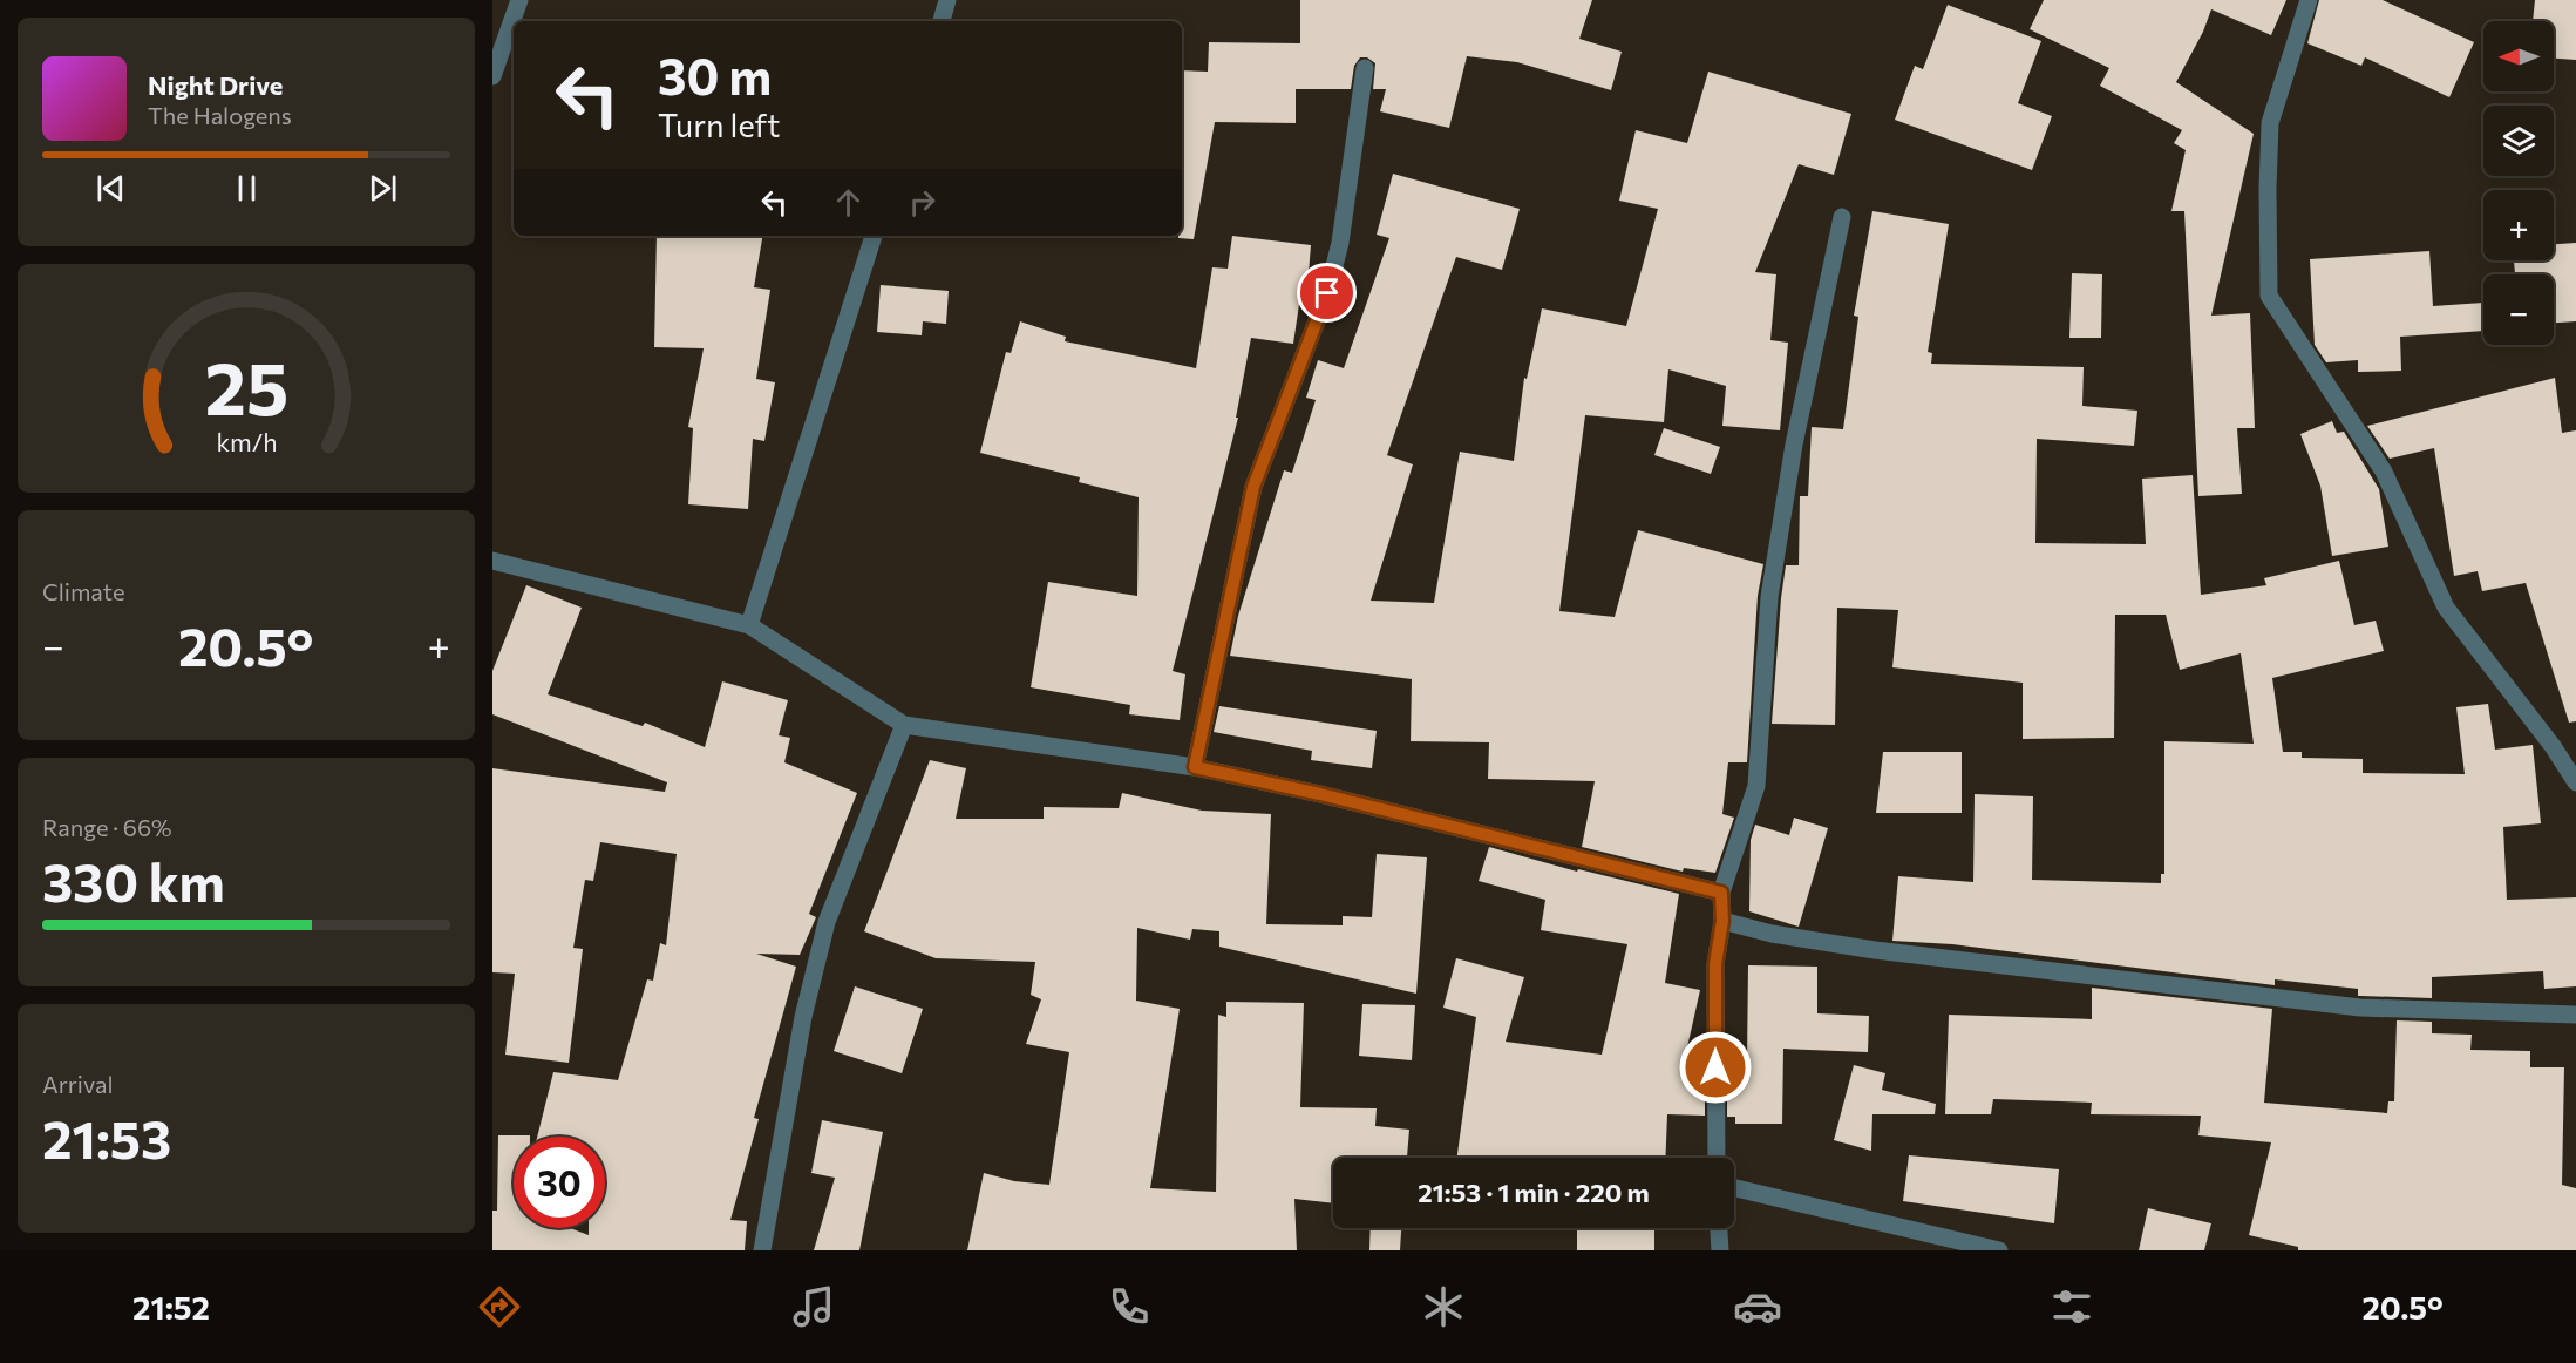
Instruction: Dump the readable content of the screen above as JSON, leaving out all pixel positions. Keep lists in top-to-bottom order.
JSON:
{
  "north": "left",
  "page": {
    "map_buttons": ["+", "−"],
    "turn": ["30 m", "Turn left"],
    "song": ["Night Drive", "The Halogens"],
    "tile": [
      "Climate",
      ["Range · 66%", "330 km"],
      ["Arrival", "21:53"]
    ],
    "heat": ["−", "20.5°", "+"],
    "limit": "30",
    "trip": "21:53 · 1 min · 220 m",
    "tabs": ["21:52", "20.5°"],
    "gauge": ["25", "km/h"]
  }
}
